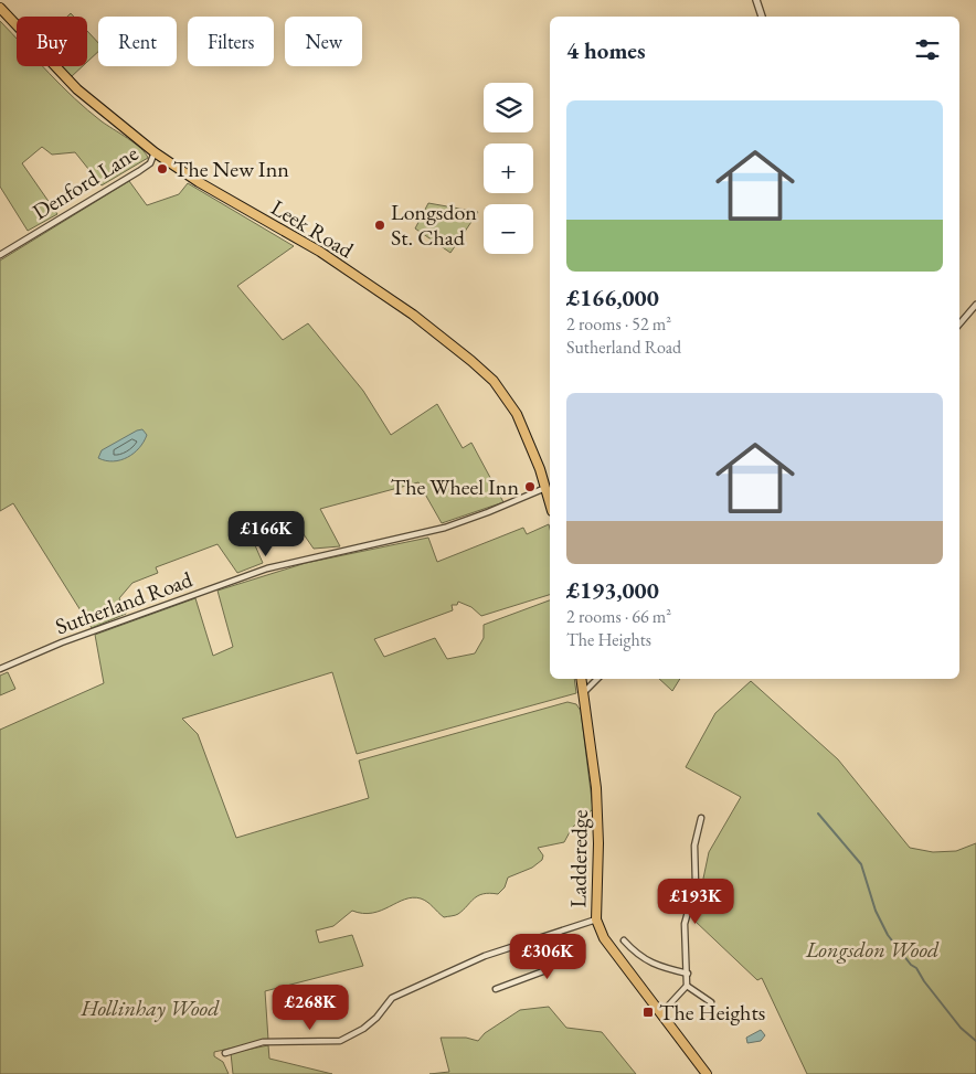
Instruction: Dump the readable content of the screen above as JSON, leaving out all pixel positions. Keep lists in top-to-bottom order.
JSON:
{
  "streets": {
    "highway": ["Leek Road", "Ladderedge"],
    "street": ["Denford Lane", "Sutherland Road"]
  },
  "crossings": [
    ["Denford Lane", "Leek Road"],
    ["Leek Road", "Sutherland Road"]
  ],
  "parks": ["Longsdon Wood", "Hollinhay Wood"],
  "places": {
    "other": ["The New Inn", "Longsdon St. Chad", "The Wheel Inn"],
    "transit": ["The Heights"]
  },
  "page": {
    "chip": [
      "Buy",
      "Rent",
      "Filters",
      "New"
    ],
    "heading": "4 homes",
    "map_buttons": ["+", "−"],
    "list": [
      {
        "name": "£166,000",
        "note": "2 rooms · 52 m² · Sutherland Road"
      },
      {
        "name": "£193,000",
        "note": "2 rooms · 66 m² · The Heights"
      }
    ],
    "price": [
      "£166K",
      "£193K",
      "£306K",
      "£268K"
    ]
  }
}
